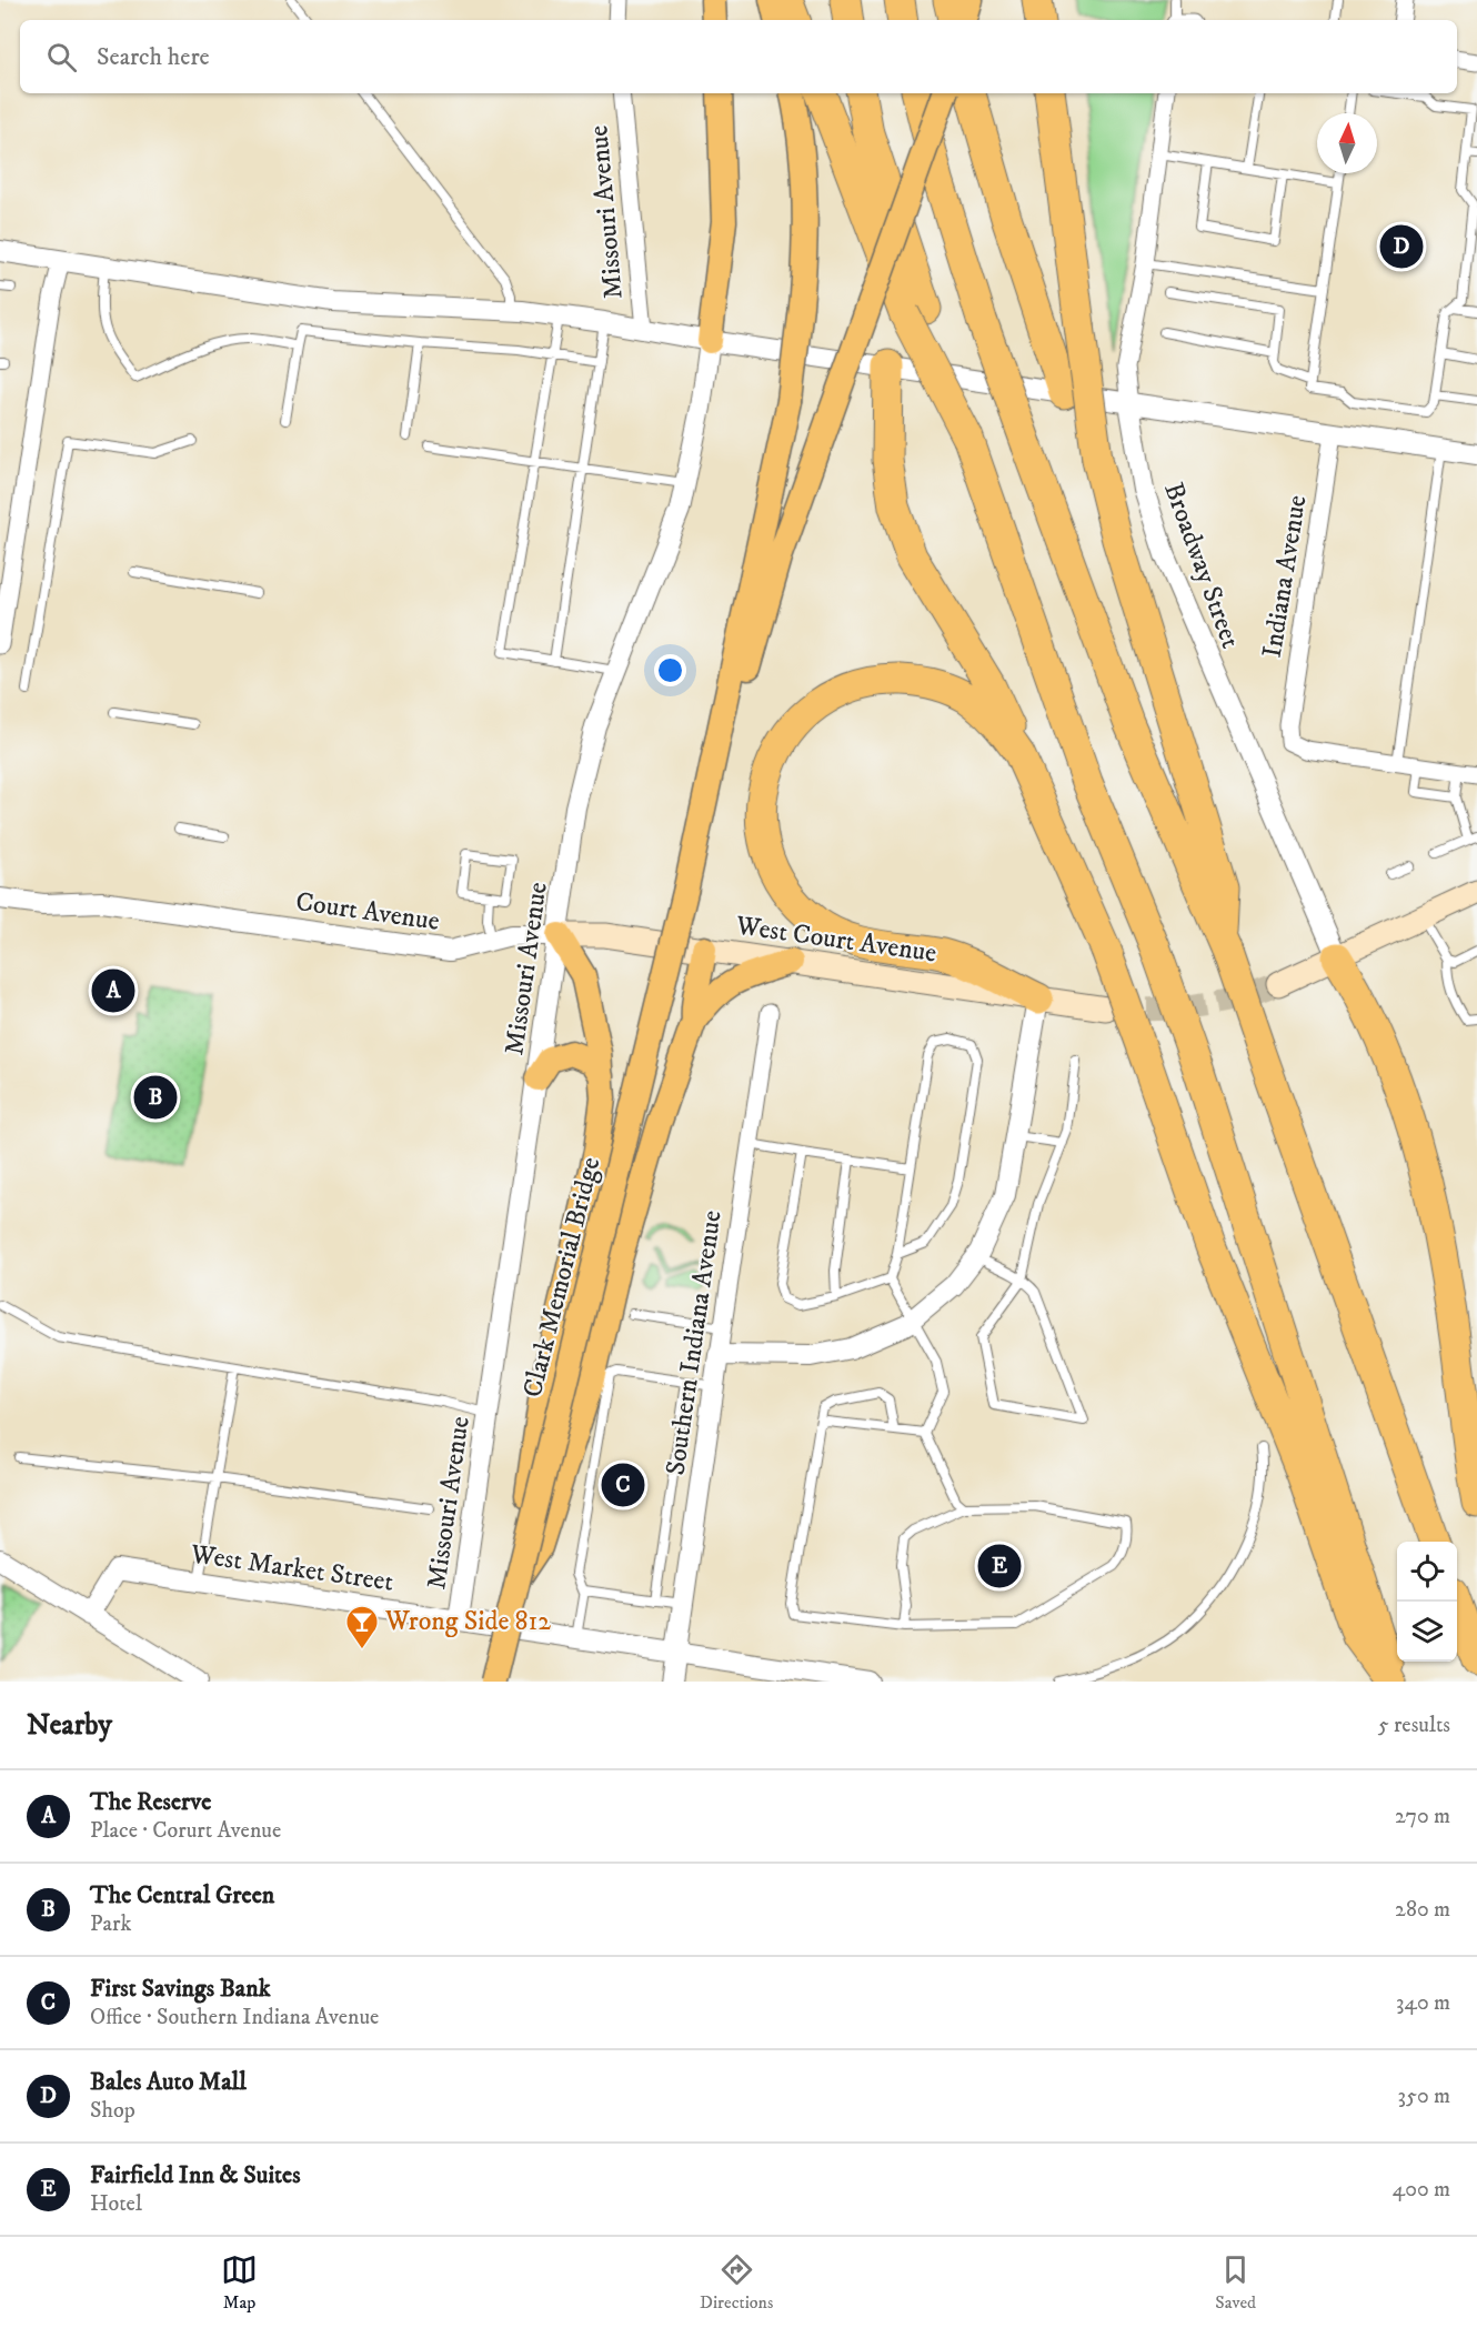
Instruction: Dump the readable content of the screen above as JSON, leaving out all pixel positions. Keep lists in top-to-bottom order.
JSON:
{
  "streets": {
    "main road": ["West Court Avenue", "Clark Memorial Bridge"],
    "street": [
      "Missouri Avenue",
      "Broadway Street",
      "Indiana Avenue",
      "Court Avenue",
      "Southern Indiana Avenue",
      "West Market Street"
    ]
  },
  "crossings": [
    ["Missouri Avenue", "Court Avenue"],
    ["Missouri Avenue", "West Court Avenue"],
    ["Missouri Avenue", "West Market Street"],
    ["Court Avenue", "West Court Avenue"],
    ["Southern Indiana Avenue", "West Market Street"]
  ],
  "places": {
    "bar": ["Wrong Side 812"]
  },
  "north": "top",
  "page": {
    "search": "Search here",
    "pins": [
      "D",
      "A",
      "B",
      "C",
      "E"
    ],
    "heading": ["Nearby", "5 results"],
    "list": [
      {
        "mark": "A",
        "name": "The Reserve",
        "note": "Place · Corurt Avenue",
        "value": "270 m"
      },
      {
        "mark": "B",
        "name": "The Central Green",
        "note": "Park",
        "value": "280 m"
      },
      {
        "mark": "C",
        "name": "First Savings Bank",
        "note": "Office · Southern Indiana Avenue",
        "value": "340 m"
      },
      {
        "mark": "D",
        "name": "Bales Auto Mall",
        "note": "Shop",
        "value": "350 m"
      },
      {
        "mark": "E",
        "name": "Fairfield Inn & Suites",
        "note": "Hotel",
        "value": "400 m"
      }
    ],
    "nav": ["Map", "Directions", "Saved"]
  }
}
